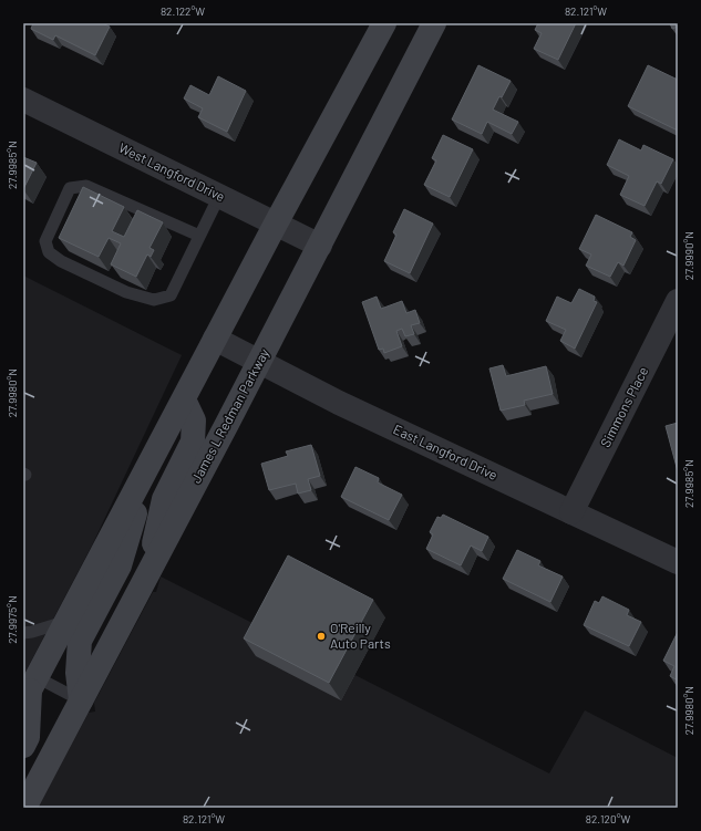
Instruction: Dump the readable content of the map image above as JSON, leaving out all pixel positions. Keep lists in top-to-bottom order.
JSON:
{
  "streets": {
    "main road": ["James L Redman Parkway"],
    "street": ["West Langford Drive", "Simmons Place", "East Langford Drive"]
  },
  "crossings": [
    ["West Langford Drive", "James L Redman Parkway"],
    ["Simmons Place", "East Langford Drive"],
    ["James L Redman Parkway", "East Langford Drive"]
  ],
  "places": ["O'Reilly Auto Parts"],
  "coordinates": [
    "82.122°W",
    "82.121°W",
    "27.9985°N",
    "27.9990°N",
    "27.9980°N",
    "27.9975°N",
    "82.120°W"
  ]
}
